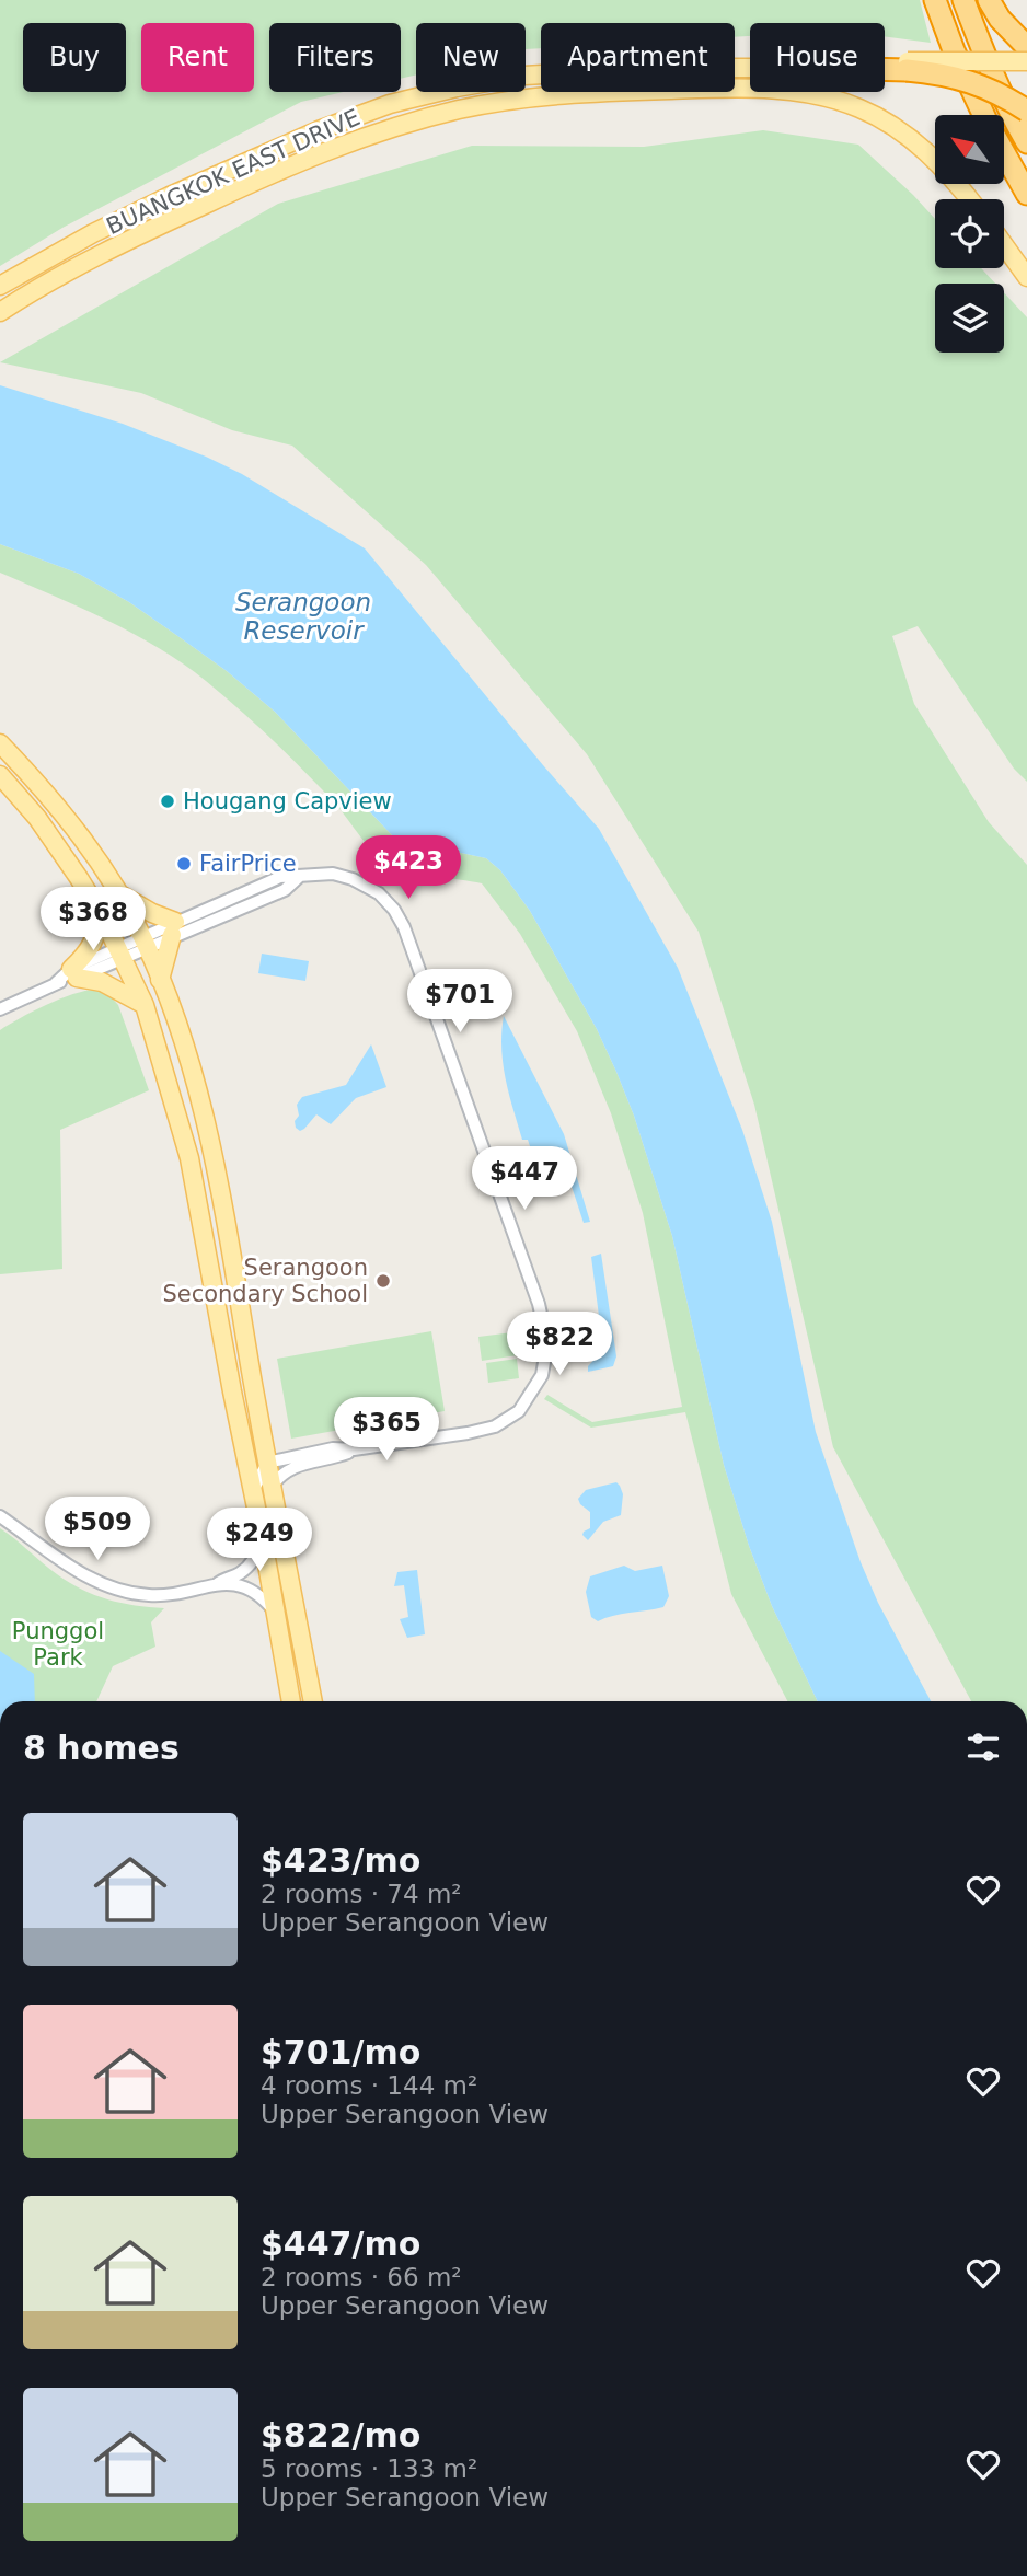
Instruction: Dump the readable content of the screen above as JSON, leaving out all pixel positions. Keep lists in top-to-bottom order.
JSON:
{
  "streets": {
    "main road": ["BUANGKOK EAST DRIVE"]
  },
  "water": ["Serangoon Reservoir"],
  "parks": ["Punggol Park"],
  "places": ["Hougang Capview", "FairPrice", "Serangoon Secondary School"],
  "north": "top left",
  "page": {
    "chip": [
      "Buy",
      "Rent",
      "Filters",
      "New",
      "Apartment",
      "House"
    ],
    "price": [
      "$423",
      "$368",
      "$701",
      "$447",
      "$822",
      "$365",
      "$509",
      "$249"
    ],
    "heading": "8 homes",
    "list": [
      {
        "name": "$423/mo",
        "note": "2 rooms · 74 m² · Upper Serangoon View"
      },
      {
        "name": "$701/mo",
        "note": "4 rooms · 144 m² · Upper Serangoon View"
      },
      {
        "name": "$447/mo",
        "note": "2 rooms · 66 m² · Upper Serangoon View"
      },
      {
        "name": "$822/mo",
        "note": "5 rooms · 133 m² · Upper Serangoon View"
      }
    ]
  }
}
